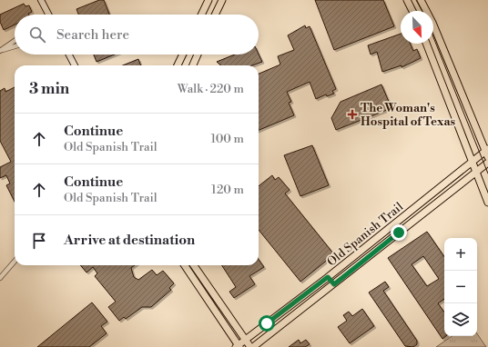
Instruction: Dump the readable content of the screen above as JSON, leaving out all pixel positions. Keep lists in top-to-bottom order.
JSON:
{
  "streets": {
    "main road": ["Old Spanish Trail"]
  },
  "places": {
    "health": ["The Woman's Hospital of Texas"]
  },
  "north": "bottom right",
  "page": {
    "search": "Search here",
    "heading": ["3 min", "Walk · 220 m"],
    "list": [
      ["Continue", "Old Spanish Trail", "100 m"],
      ["Continue", "Old Spanish Trail", "120 m"],
      "Arrive at destination"
    ],
    "map_buttons": ["+", "−"]
  }
}
